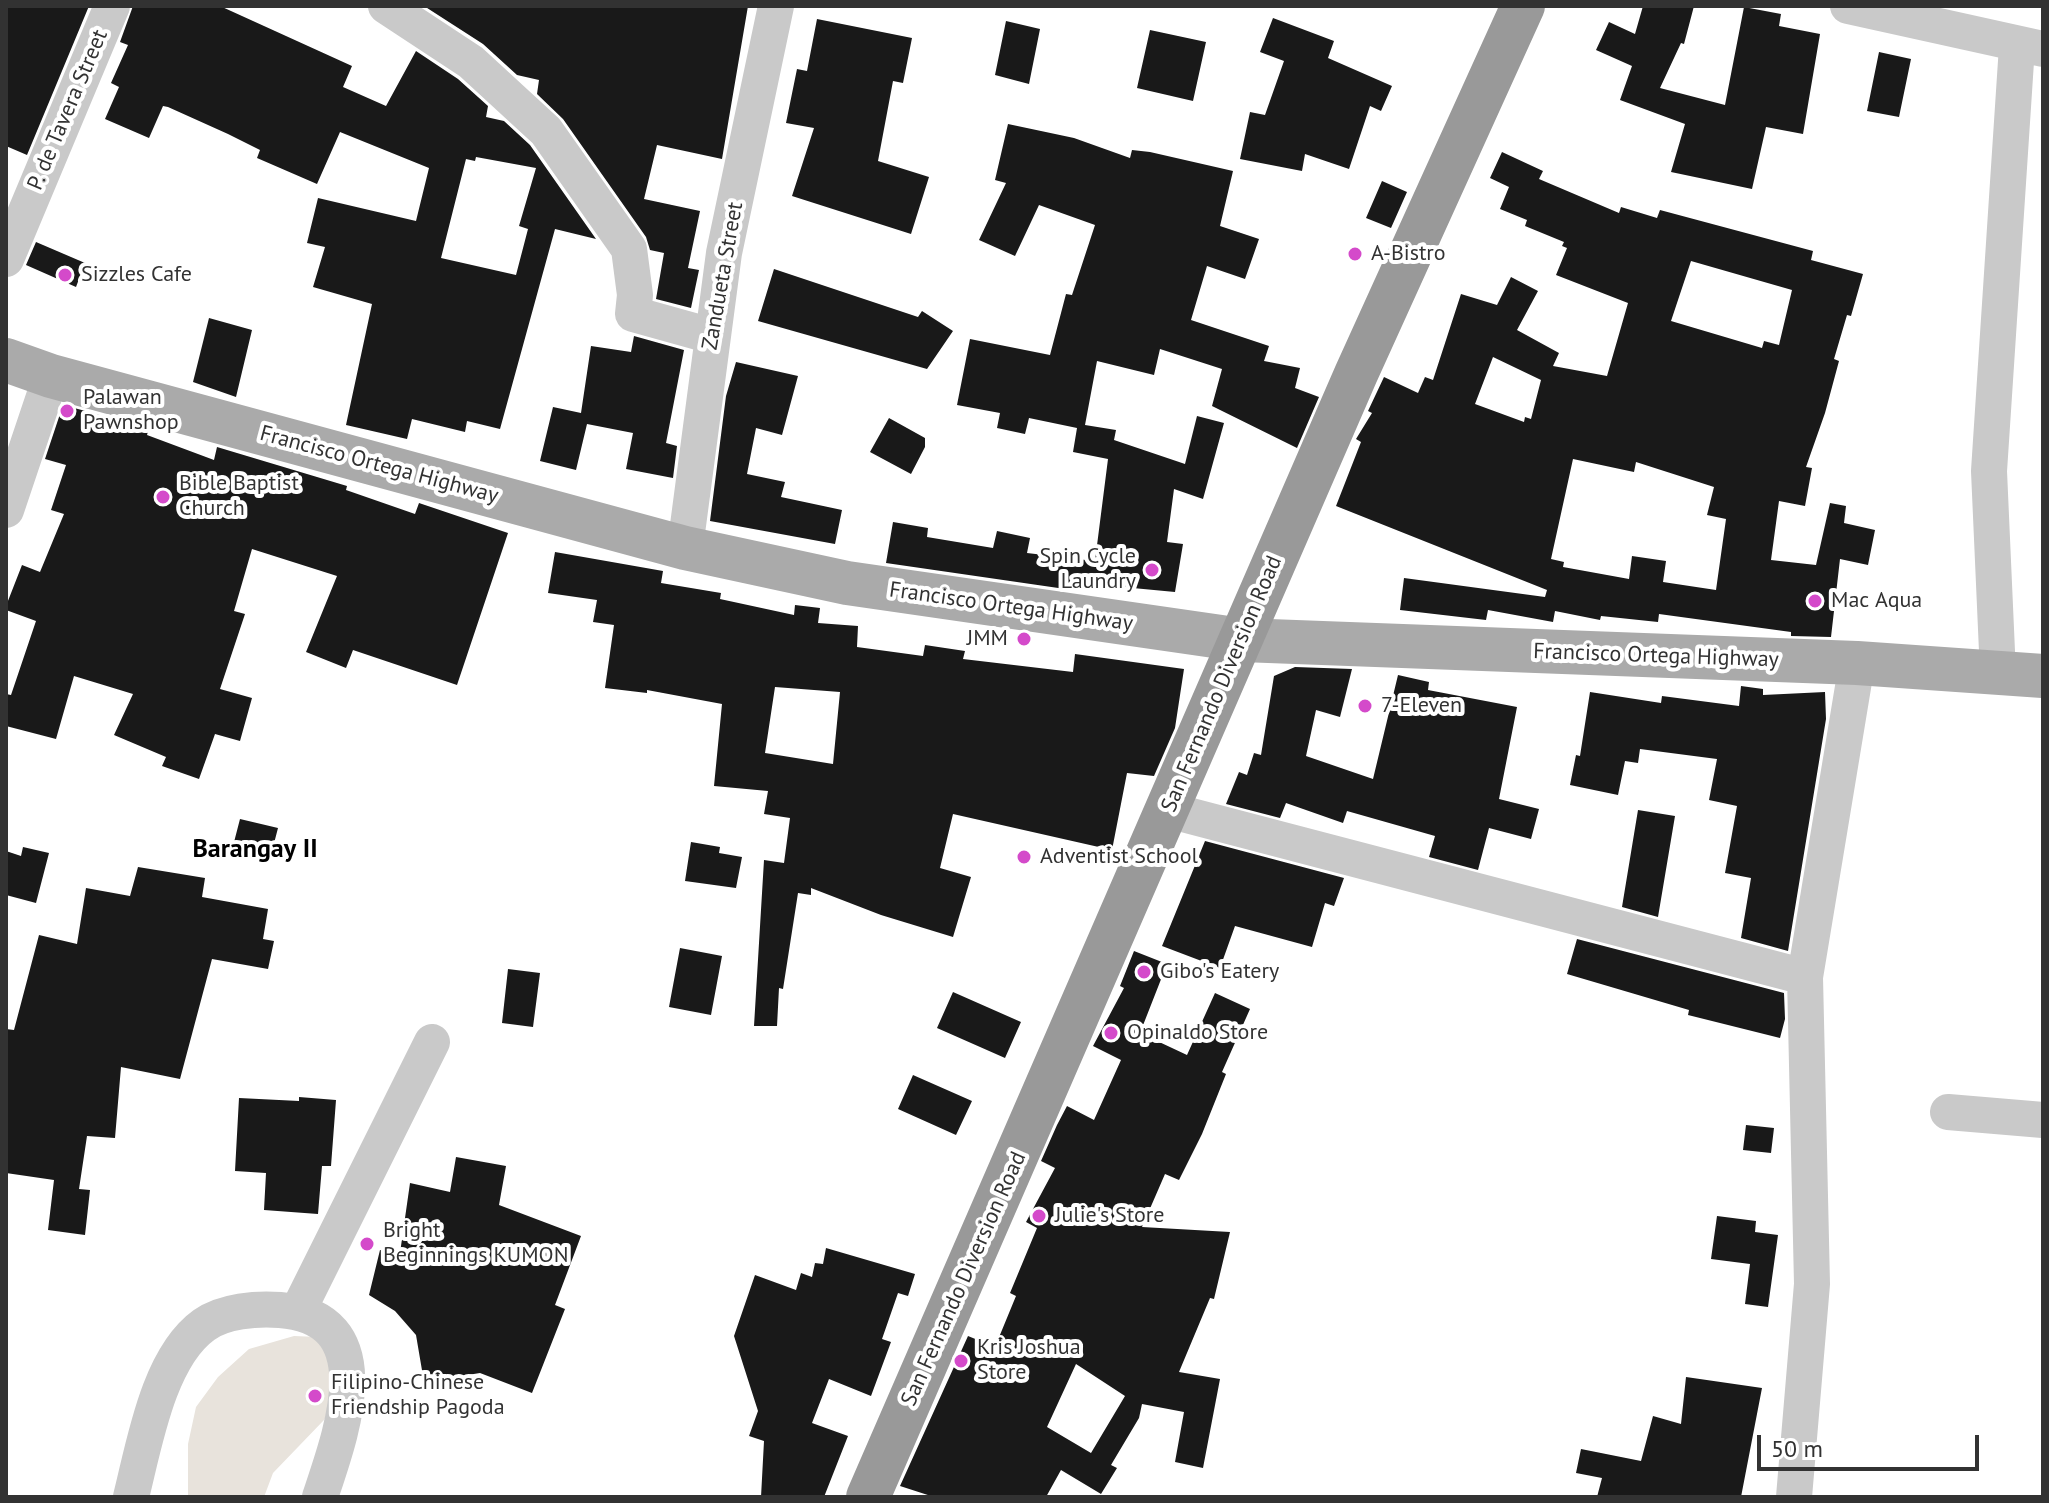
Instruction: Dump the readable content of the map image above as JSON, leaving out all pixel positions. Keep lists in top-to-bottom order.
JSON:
{
  "streets": {
    "highway": ["San Fernando Diversion Road"],
    "main road": ["Francisco Ortega Highway"],
    "street": ["P. de Tavera Street", "Zandueta Street"]
  },
  "crossings": [
    ["Zandueta Street", "Francisco Ortega Highway"],
    ["Francisco Ortega Highway", "San Fernando Diversion Road"]
  ],
  "districts": ["Barangay II"],
  "places": [
    "A-Bistro",
    "Sizzles Cafe",
    "Palawan Pawnshop",
    "Bible Baptist Church",
    "Spin Cycle Laundry",
    "Mac Aqua",
    "JMM",
    "7-Eleven",
    "Adventist School",
    "Gibo's Eatery",
    "Opinaldo Store",
    "Julie's Store",
    "Bright Beginnings KUMON",
    "Kris Joshua Store",
    "Filipino-Chinese Friendship Pagoda"
  ],
  "scale_bar": "50 m"
}
